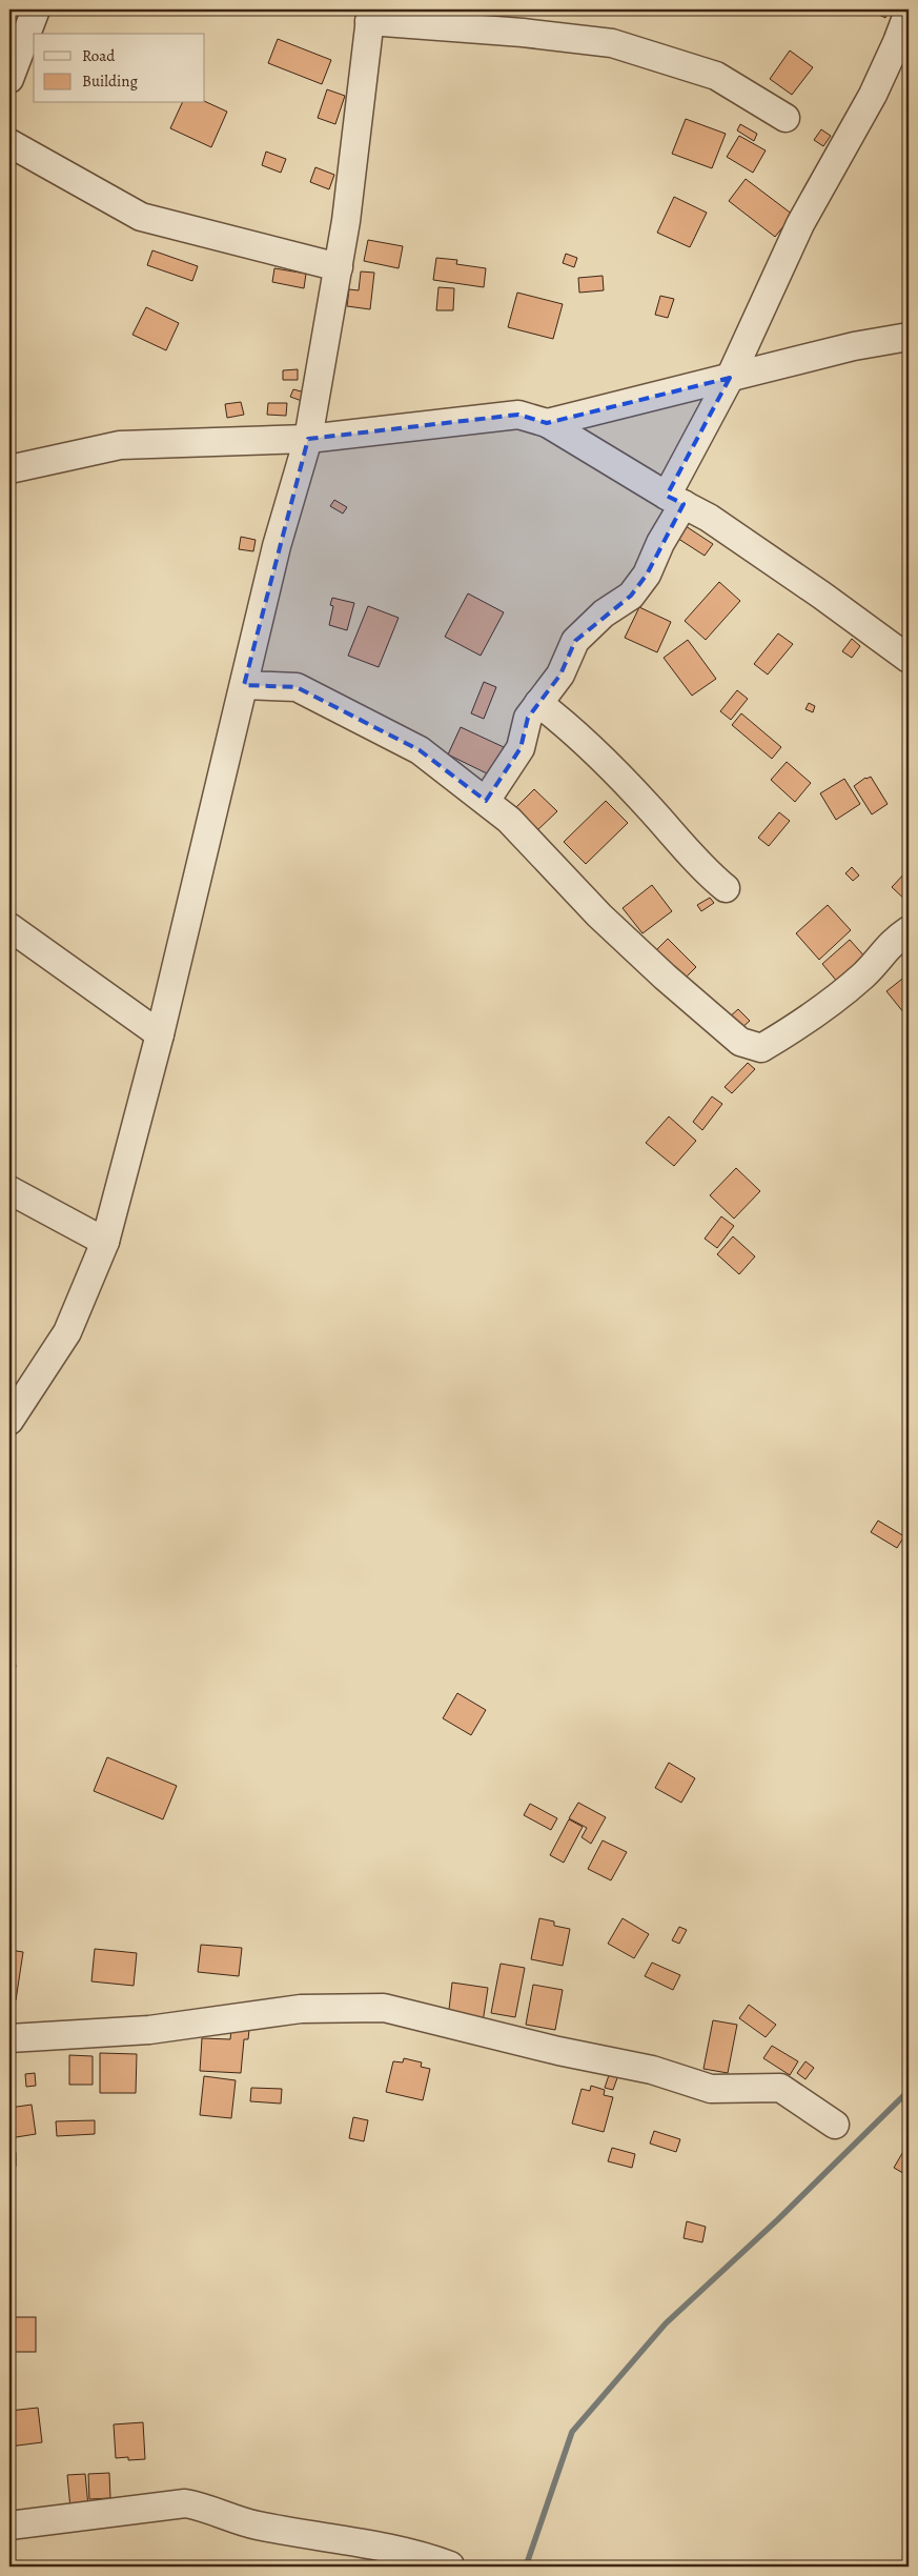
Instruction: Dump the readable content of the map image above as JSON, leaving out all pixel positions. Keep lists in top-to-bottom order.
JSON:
{
  "legend": ["Road", "Building"]
}
